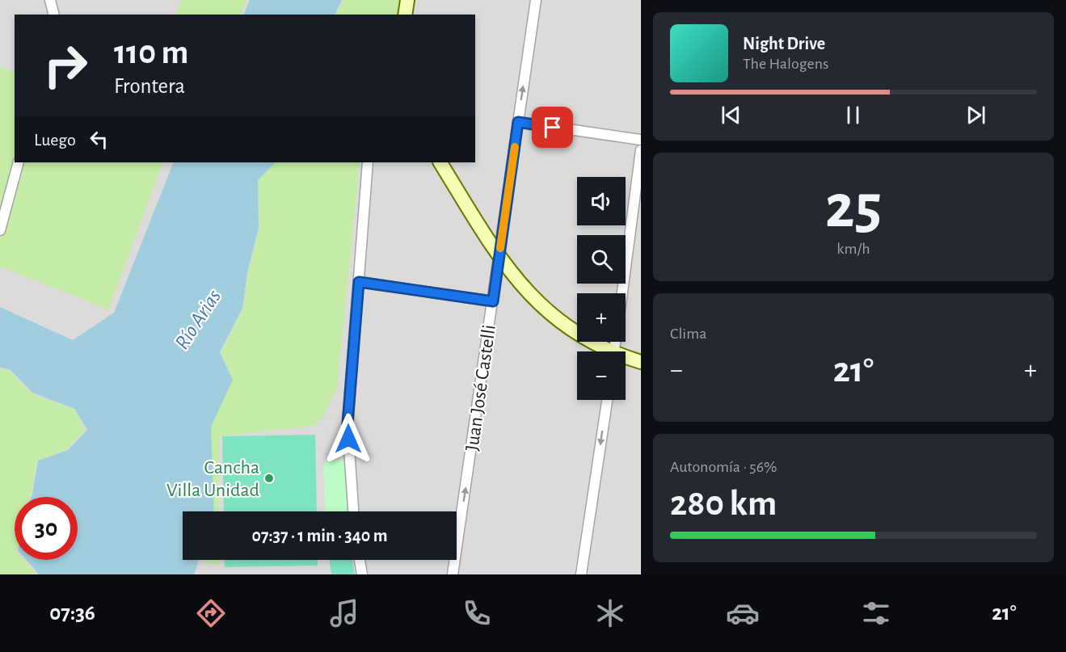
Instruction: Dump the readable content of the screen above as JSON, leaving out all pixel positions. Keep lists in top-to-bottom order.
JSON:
{
  "streets": {
    "street": ["Juan José Castelli"]
  },
  "one_way": ["Juan José Castelli"],
  "water": ["Río Arias"],
  "places": ["Cancha Villa Unidad"],
  "page": {
    "turn": ["110 m", "Frontera"],
    "song": ["Night Drive", "The Halogens"],
    "then": "Luego",
    "tile": [
      ["25", "km/h"],
      "Clima",
      ["Autonomía · 56%", "280 km"]
    ],
    "map_buttons": ["+", "−"],
    "heat": ["−", "21°", "+"],
    "limit": "30",
    "trip": "07:37 · 1 min · 340 m",
    "tabs": ["07:36", "21°"]
  }
}
